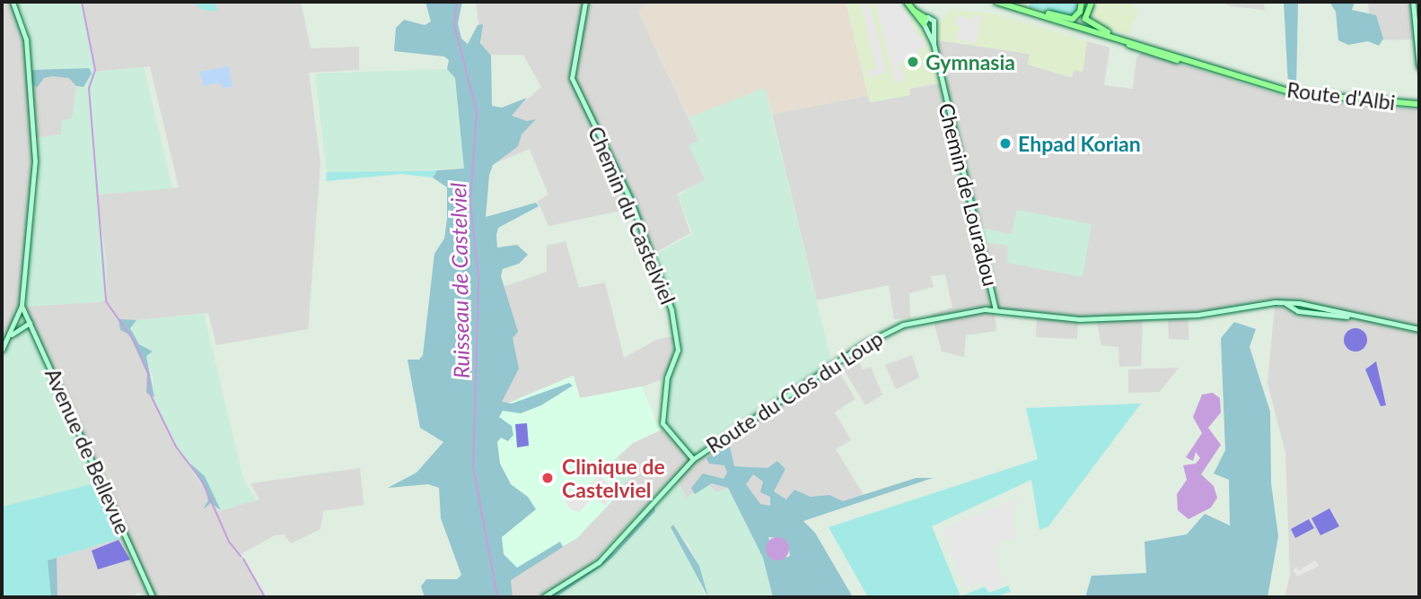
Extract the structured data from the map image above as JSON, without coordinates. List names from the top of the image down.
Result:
{
  "streets": {
    "main road": ["Route d'Albi"],
    "street": [
      "Chemin de Louradou",
      "Chemin du Castelviel",
      "Route du Clos du Loup",
      "Avenue de Bellevue"
    ]
  },
  "crossings": [
    ["Chemin de Louradou", "Route du Clos du Loup"],
    ["Chemin du Castelviel", "Route du Clos du Loup"]
  ],
  "water": ["Ruisseau de Castelviel"],
  "places": ["Gymnasia", "Ehpad Korian", "Clinique de Castelviel"]
}
